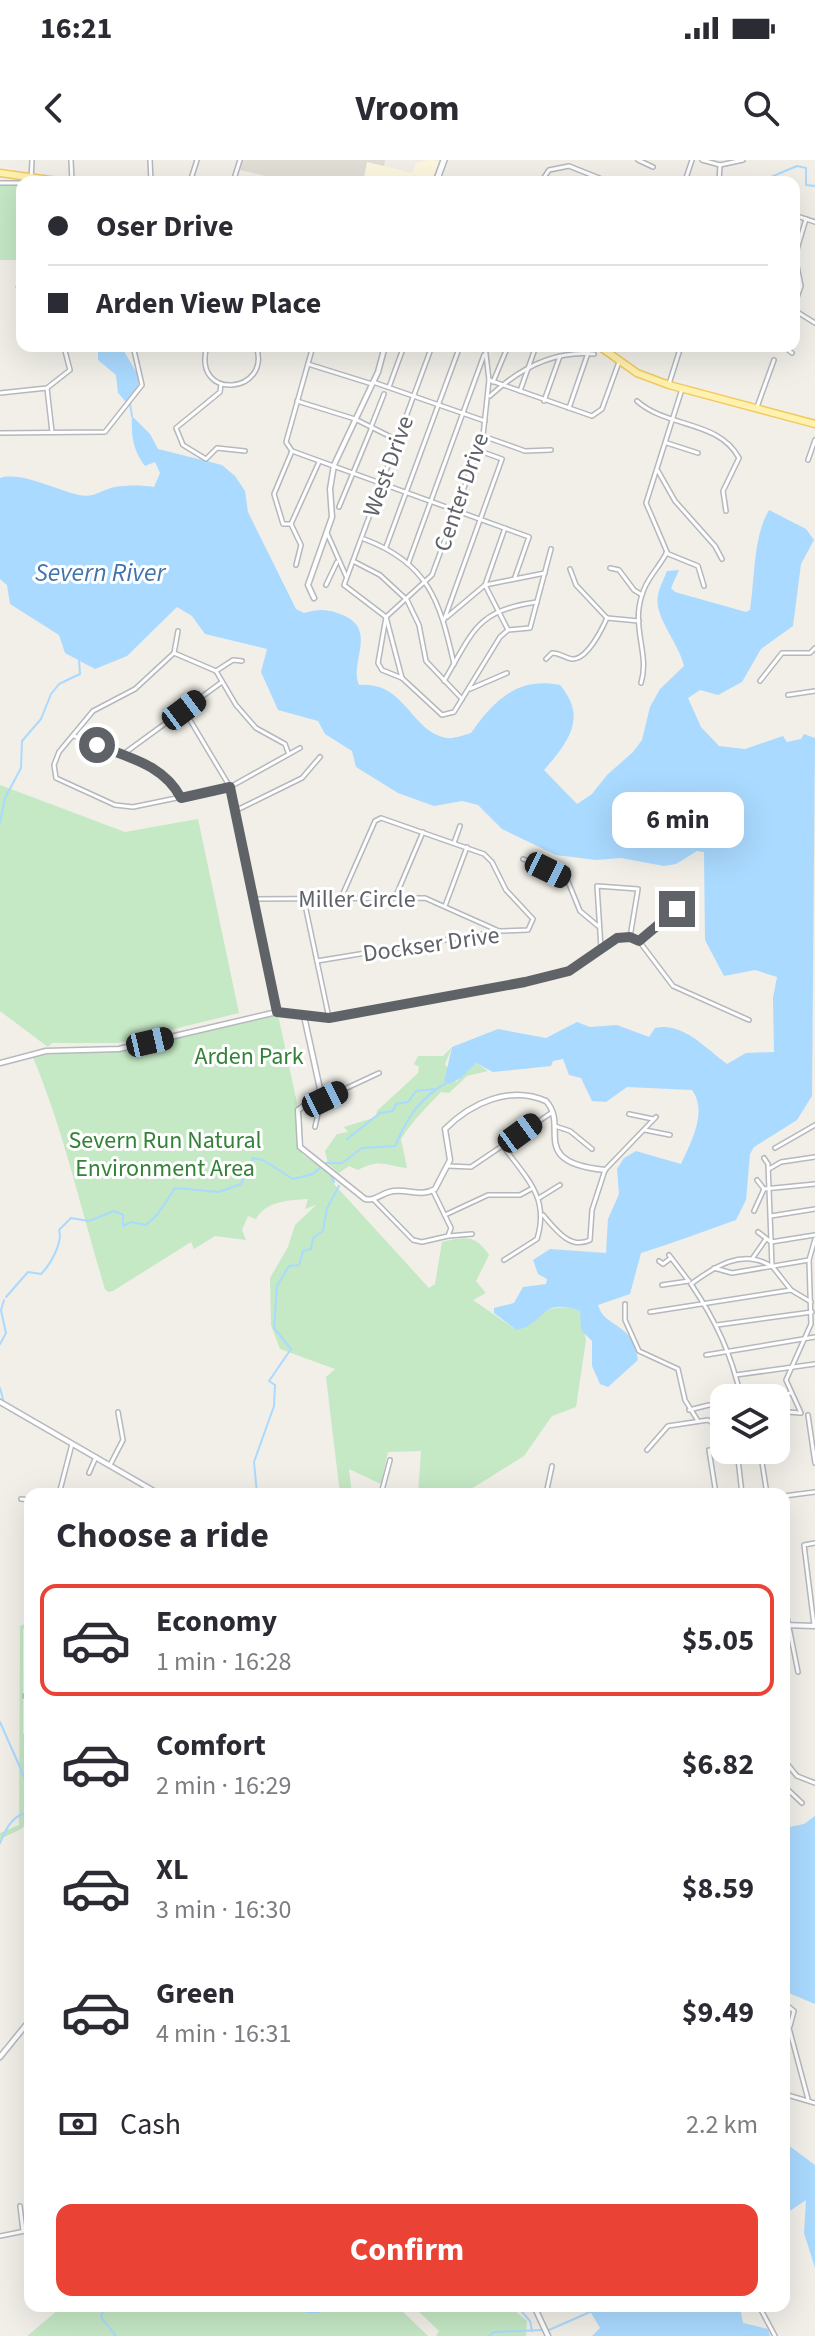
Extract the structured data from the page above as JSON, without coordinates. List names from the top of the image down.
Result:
{
  "streets": {
    "street": [
      "West Drive",
      "Center Drive",
      "Miller Circle",
      "Dockser Drive"
    ]
  },
  "crossings": [
    ["West Drive", "Center Drive"],
    ["Miller Circle", "Dockser Drive"]
  ],
  "water": ["Severn River"],
  "parks": ["Arden Park", "Severn Run Natural Environment Area"],
  "page": {
    "status": "16:21",
    "header": "Vroom",
    "banner": ["Oser Drive", "Arden View Place"],
    "bubble": "6 min",
    "heading": "Choose a ride",
    "list": [
      {
        "name": "Economy",
        "note": "1 min · 16:28",
        "value": "$5.05"
      },
      {
        "name": "Comfort",
        "note": "2 min · 16:29",
        "value": "$6.82"
      },
      {
        "name": "XL",
        "note": "3 min · 16:30",
        "value": "$8.59"
      },
      {
        "name": "Green",
        "note": "4 min · 16:31",
        "value": "$9.49"
      }
    ],
    "pay": ["Cash", "2.2 km"],
    "buttons": "Confirm"
  }
}
